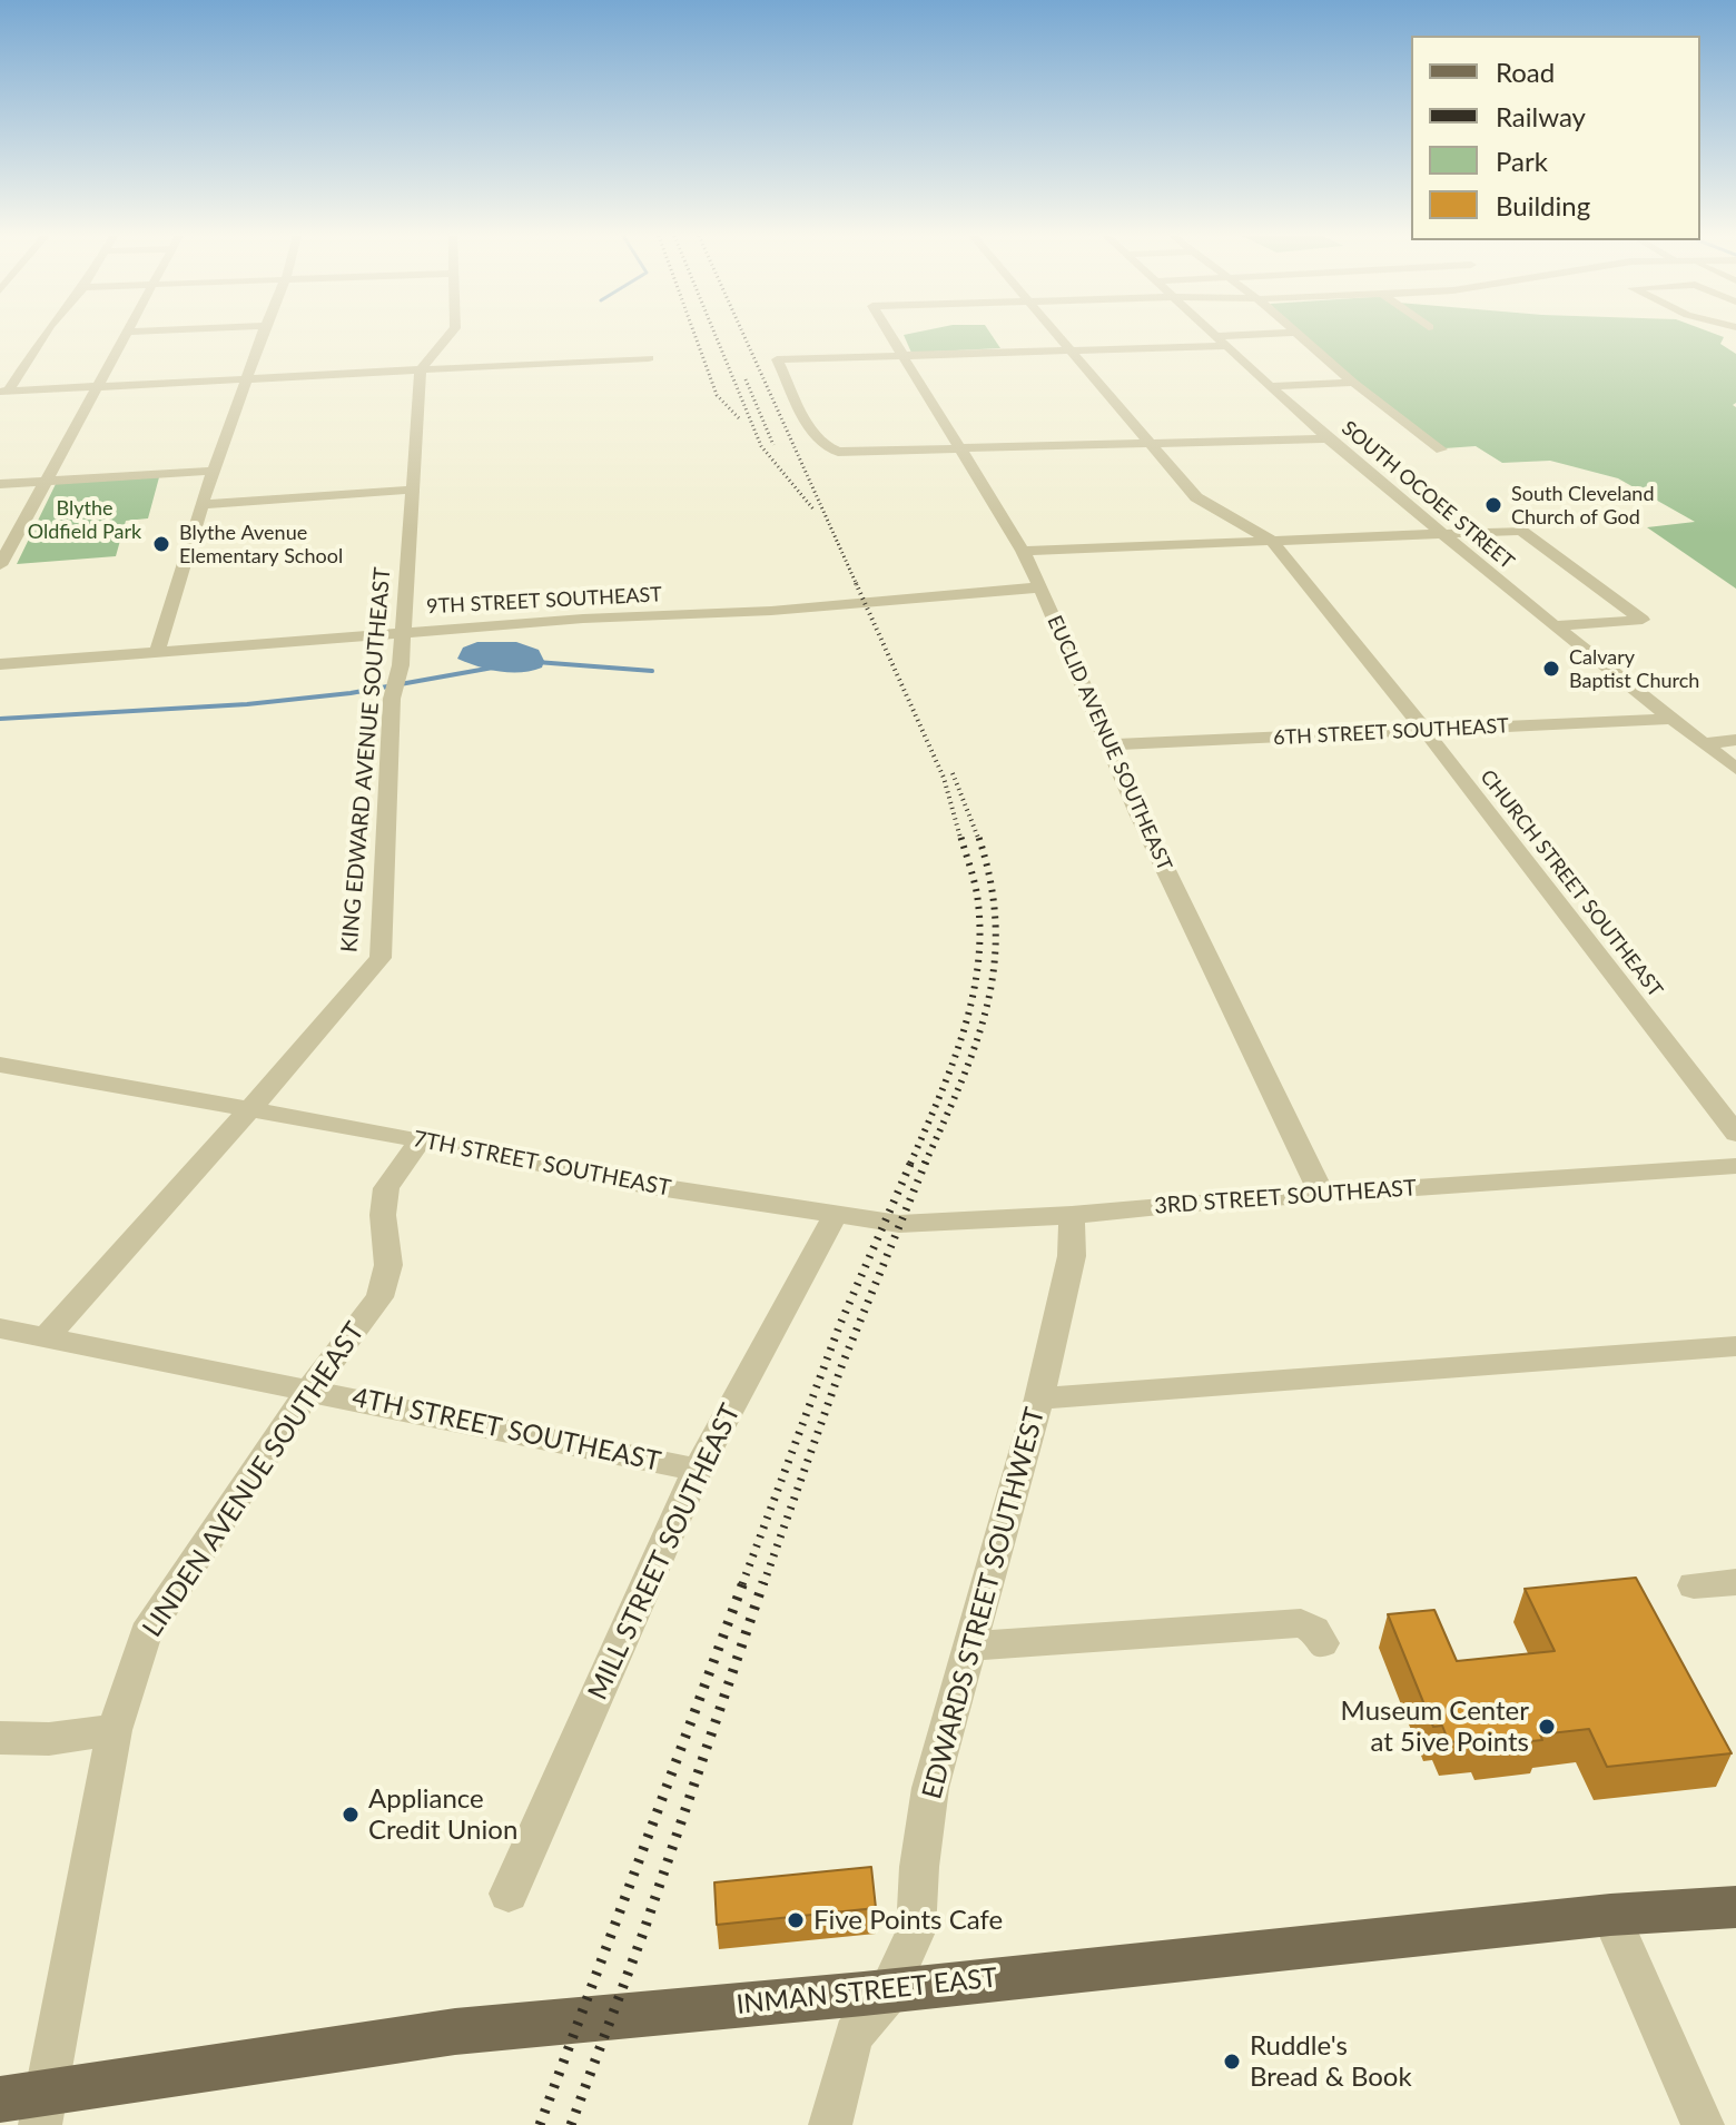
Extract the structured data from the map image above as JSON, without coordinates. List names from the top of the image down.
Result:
{
  "streets": {
    "main road": ["INMAN STREET EAST"],
    "street": [
      "SOUTH OCOEE STREET",
      "9TH STREET SOUTHEAST",
      "6TH STREET SOUTHEAST",
      "EUCLID AVENUE SOUTHEAST",
      "KING EDWARD AVENUE SOUTHEAST",
      "CHURCH STREET SOUTHEAST",
      "7TH STREET SOUTHEAST",
      "3RD STREET SOUTHEAST",
      "4TH STREET SOUTHEAST",
      "LINDEN AVENUE SOUTHEAST",
      "MILL STREET SOUTHEAST",
      "EDWARDS STREET SOUTHWEST"
    ]
  },
  "crossings": [
    ["SOUTH OCOEE STREET", "6TH STREET SOUTHEAST"],
    ["9TH STREET SOUTHEAST", "EUCLID AVENUE SOUTHEAST"],
    ["9TH STREET SOUTHEAST", "KING EDWARD AVENUE SOUTHEAST"],
    ["6TH STREET SOUTHEAST", "EUCLID AVENUE SOUTHEAST"],
    ["6TH STREET SOUTHEAST", "CHURCH STREET SOUTHEAST"],
    ["EUCLID AVENUE SOUTHEAST", "3RD STREET SOUTHEAST"],
    ["KING EDWARD AVENUE SOUTHEAST", "7TH STREET SOUTHEAST"],
    ["KING EDWARD AVENUE SOUTHEAST", "4TH STREET SOUTHEAST"],
    ["7TH STREET SOUTHEAST", "3RD STREET SOUTHEAST"],
    ["7TH STREET SOUTHEAST", "LINDEN AVENUE SOUTHEAST"],
    ["7TH STREET SOUTHEAST", "MILL STREET SOUTHEAST"],
    ["3RD STREET SOUTHEAST", "MILL STREET SOUTHEAST"],
    ["3RD STREET SOUTHEAST", "EDWARDS STREET SOUTHWEST"],
    ["4TH STREET SOUTHEAST", "LINDEN AVENUE SOUTHEAST"],
    ["4TH STREET SOUTHEAST", "MILL STREET SOUTHEAST"],
    ["LINDEN AVENUE SOUTHEAST", "INMAN STREET EAST"],
    ["EDWARDS STREET SOUTHWEST", "INMAN STREET EAST"]
  ],
  "parks": ["Blythe Oldfield Park"],
  "places": [
    "South Cleveland Church of God",
    "Blythe Avenue Elementary School",
    "Calvary Baptist Church",
    "Museum Center at 5ive Points",
    "Appliance Credit Union",
    "Five Points Cafe",
    "Ruddle's Bread & Book"
  ],
  "legend": [
    "Road",
    "Railway",
    "Park",
    "Building"
  ]
}
